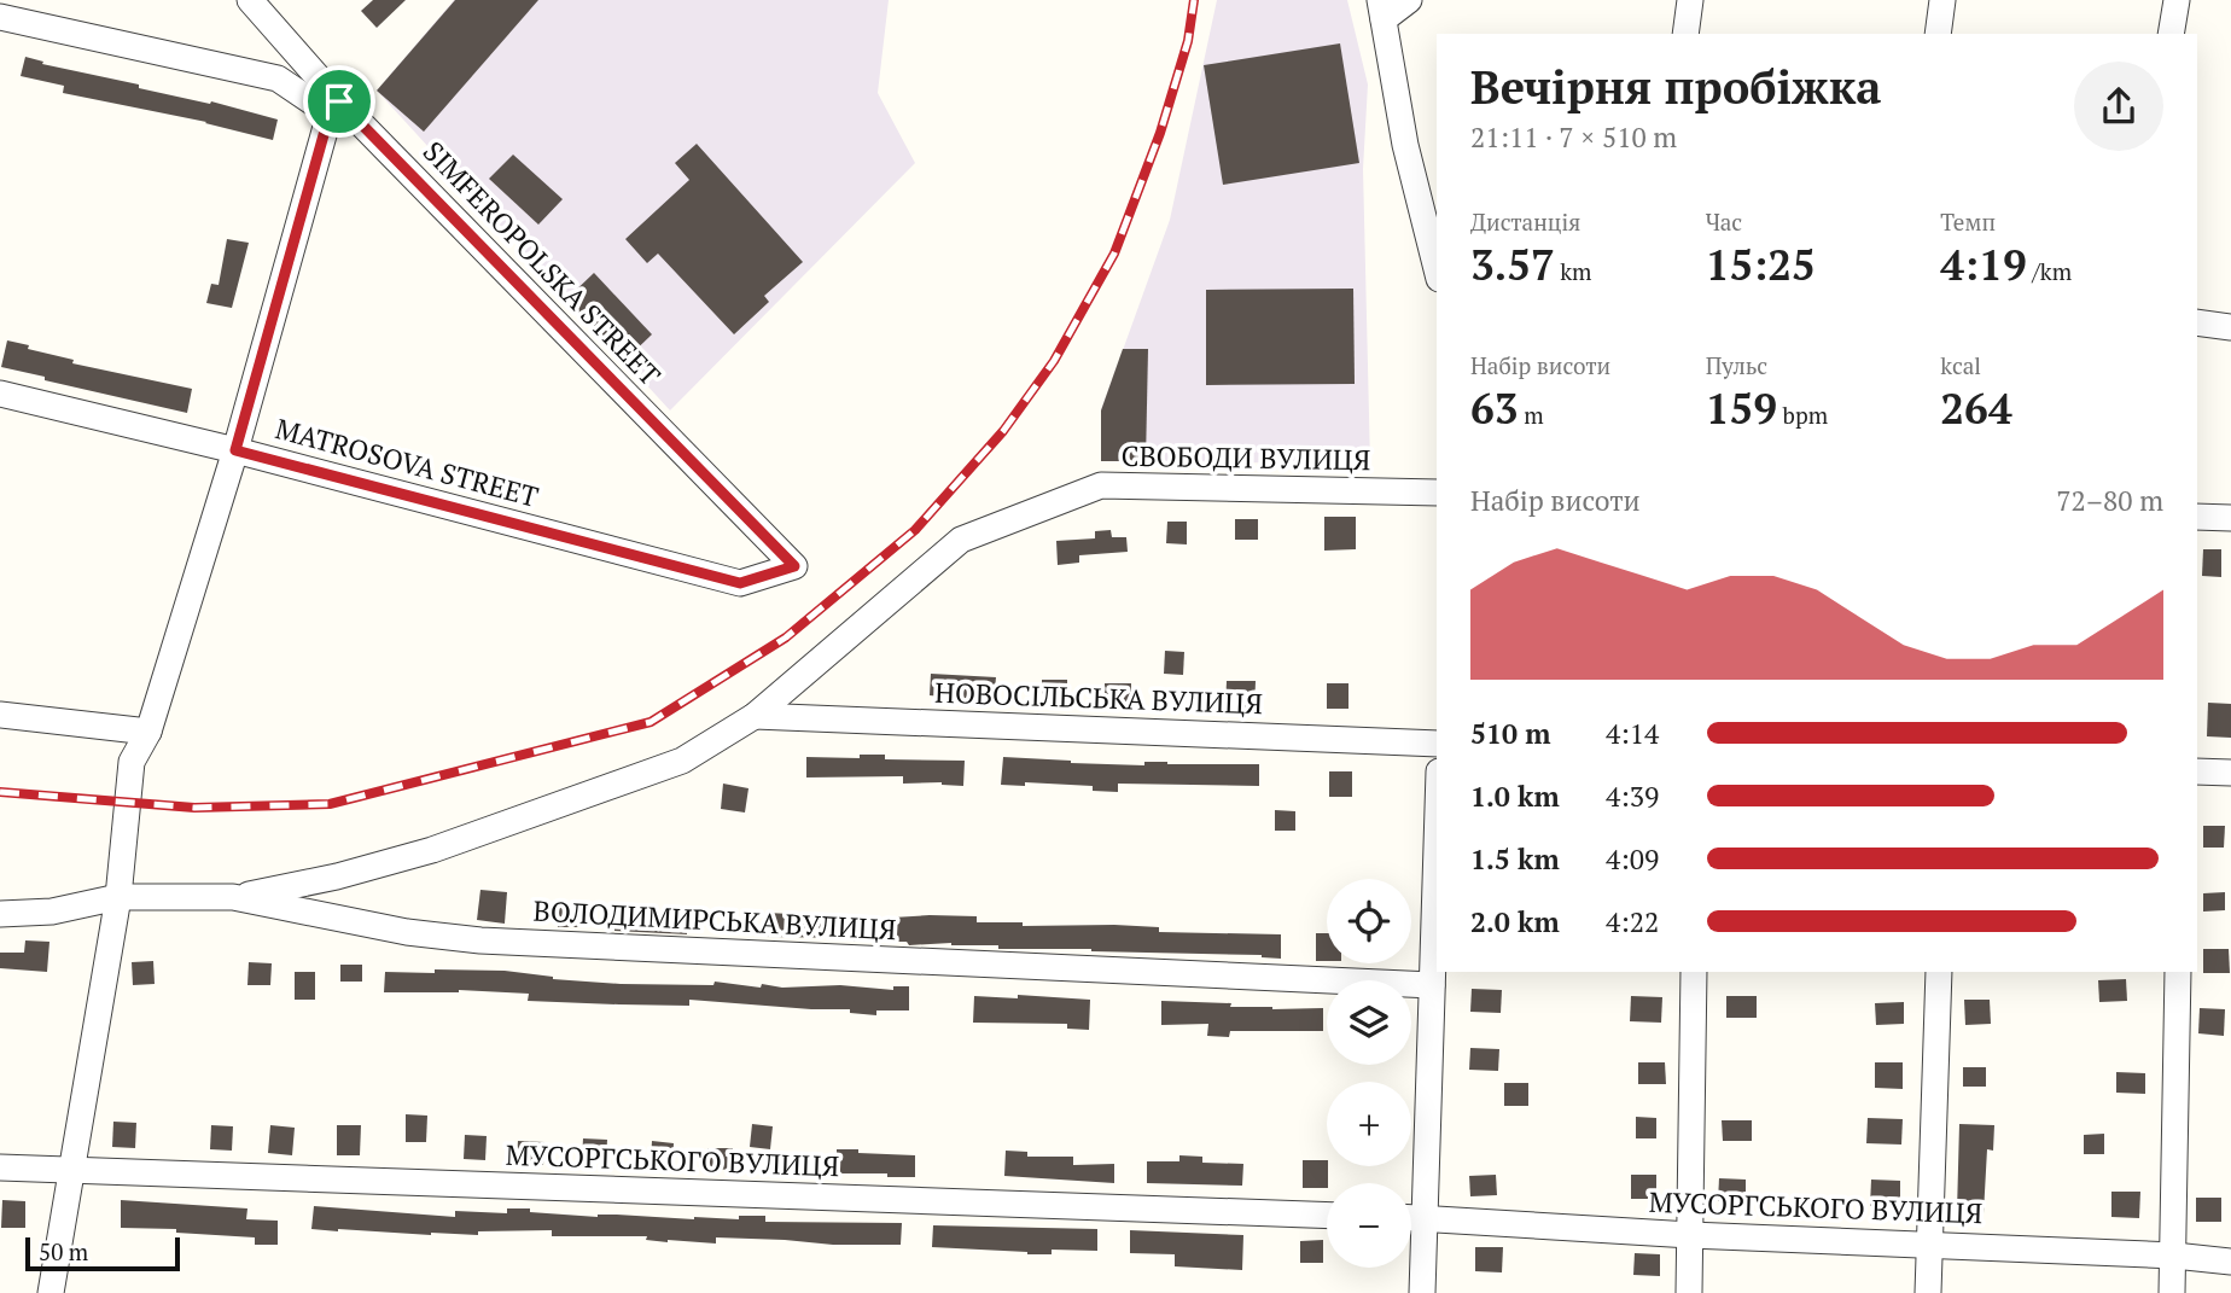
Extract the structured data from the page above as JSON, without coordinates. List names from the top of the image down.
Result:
{
  "streets": {
    "street": [
      "SIMFEROPOLSKA STREET",
      "СВОБОДИ ВУЛИЦЯ",
      "MATROSOVA STREET",
      "НОВОСІЛЬСЬКА ВУЛИЦЯ",
      "ВОЛОДИМИРСЬКА ВУЛИЦЯ",
      "МУСОРГСЬКОГО ВУЛИЦЯ"
    ]
  },
  "crossings": [
    ["SIMFEROPOLSKA STREET", "MATROSOVA STREET"],
    ["СВОБОДИ ВУЛИЦЯ", "НОВОСІЛЬСЬКА ВУЛИЦЯ"],
    ["СВОБОДИ ВУЛИЦЯ", "ВОЛОДИМИРСЬКА ВУЛИЦЯ"]
  ],
  "scale_bar": "50 m",
  "page": {
    "heading": ["Вечірня пробіжка", "21:11 · 7 × 510 m"],
    "stats": [
      ["Дистанція", "3.57 km"],
      ["Час", "15:25"],
      ["Темп", "4:19 /km"],
      ["Набір висоти", "63 m"],
      ["Пульс", "159 bpm"],
      ["kcal", "264"]
    ],
    "chart": ["Набір висоти", "72–80 m"],
    "list": [
      {
        "name": "510 m",
        "note": "4:14"
      },
      {
        "name": "1.0 km",
        "note": "4:39"
      },
      {
        "name": "1.5 km",
        "note": "4:09"
      },
      {
        "name": "2.0 km",
        "note": "4:22"
      }
    ],
    "map_buttons": ["+", "−"],
    "scale": "50 m"
  }
}
